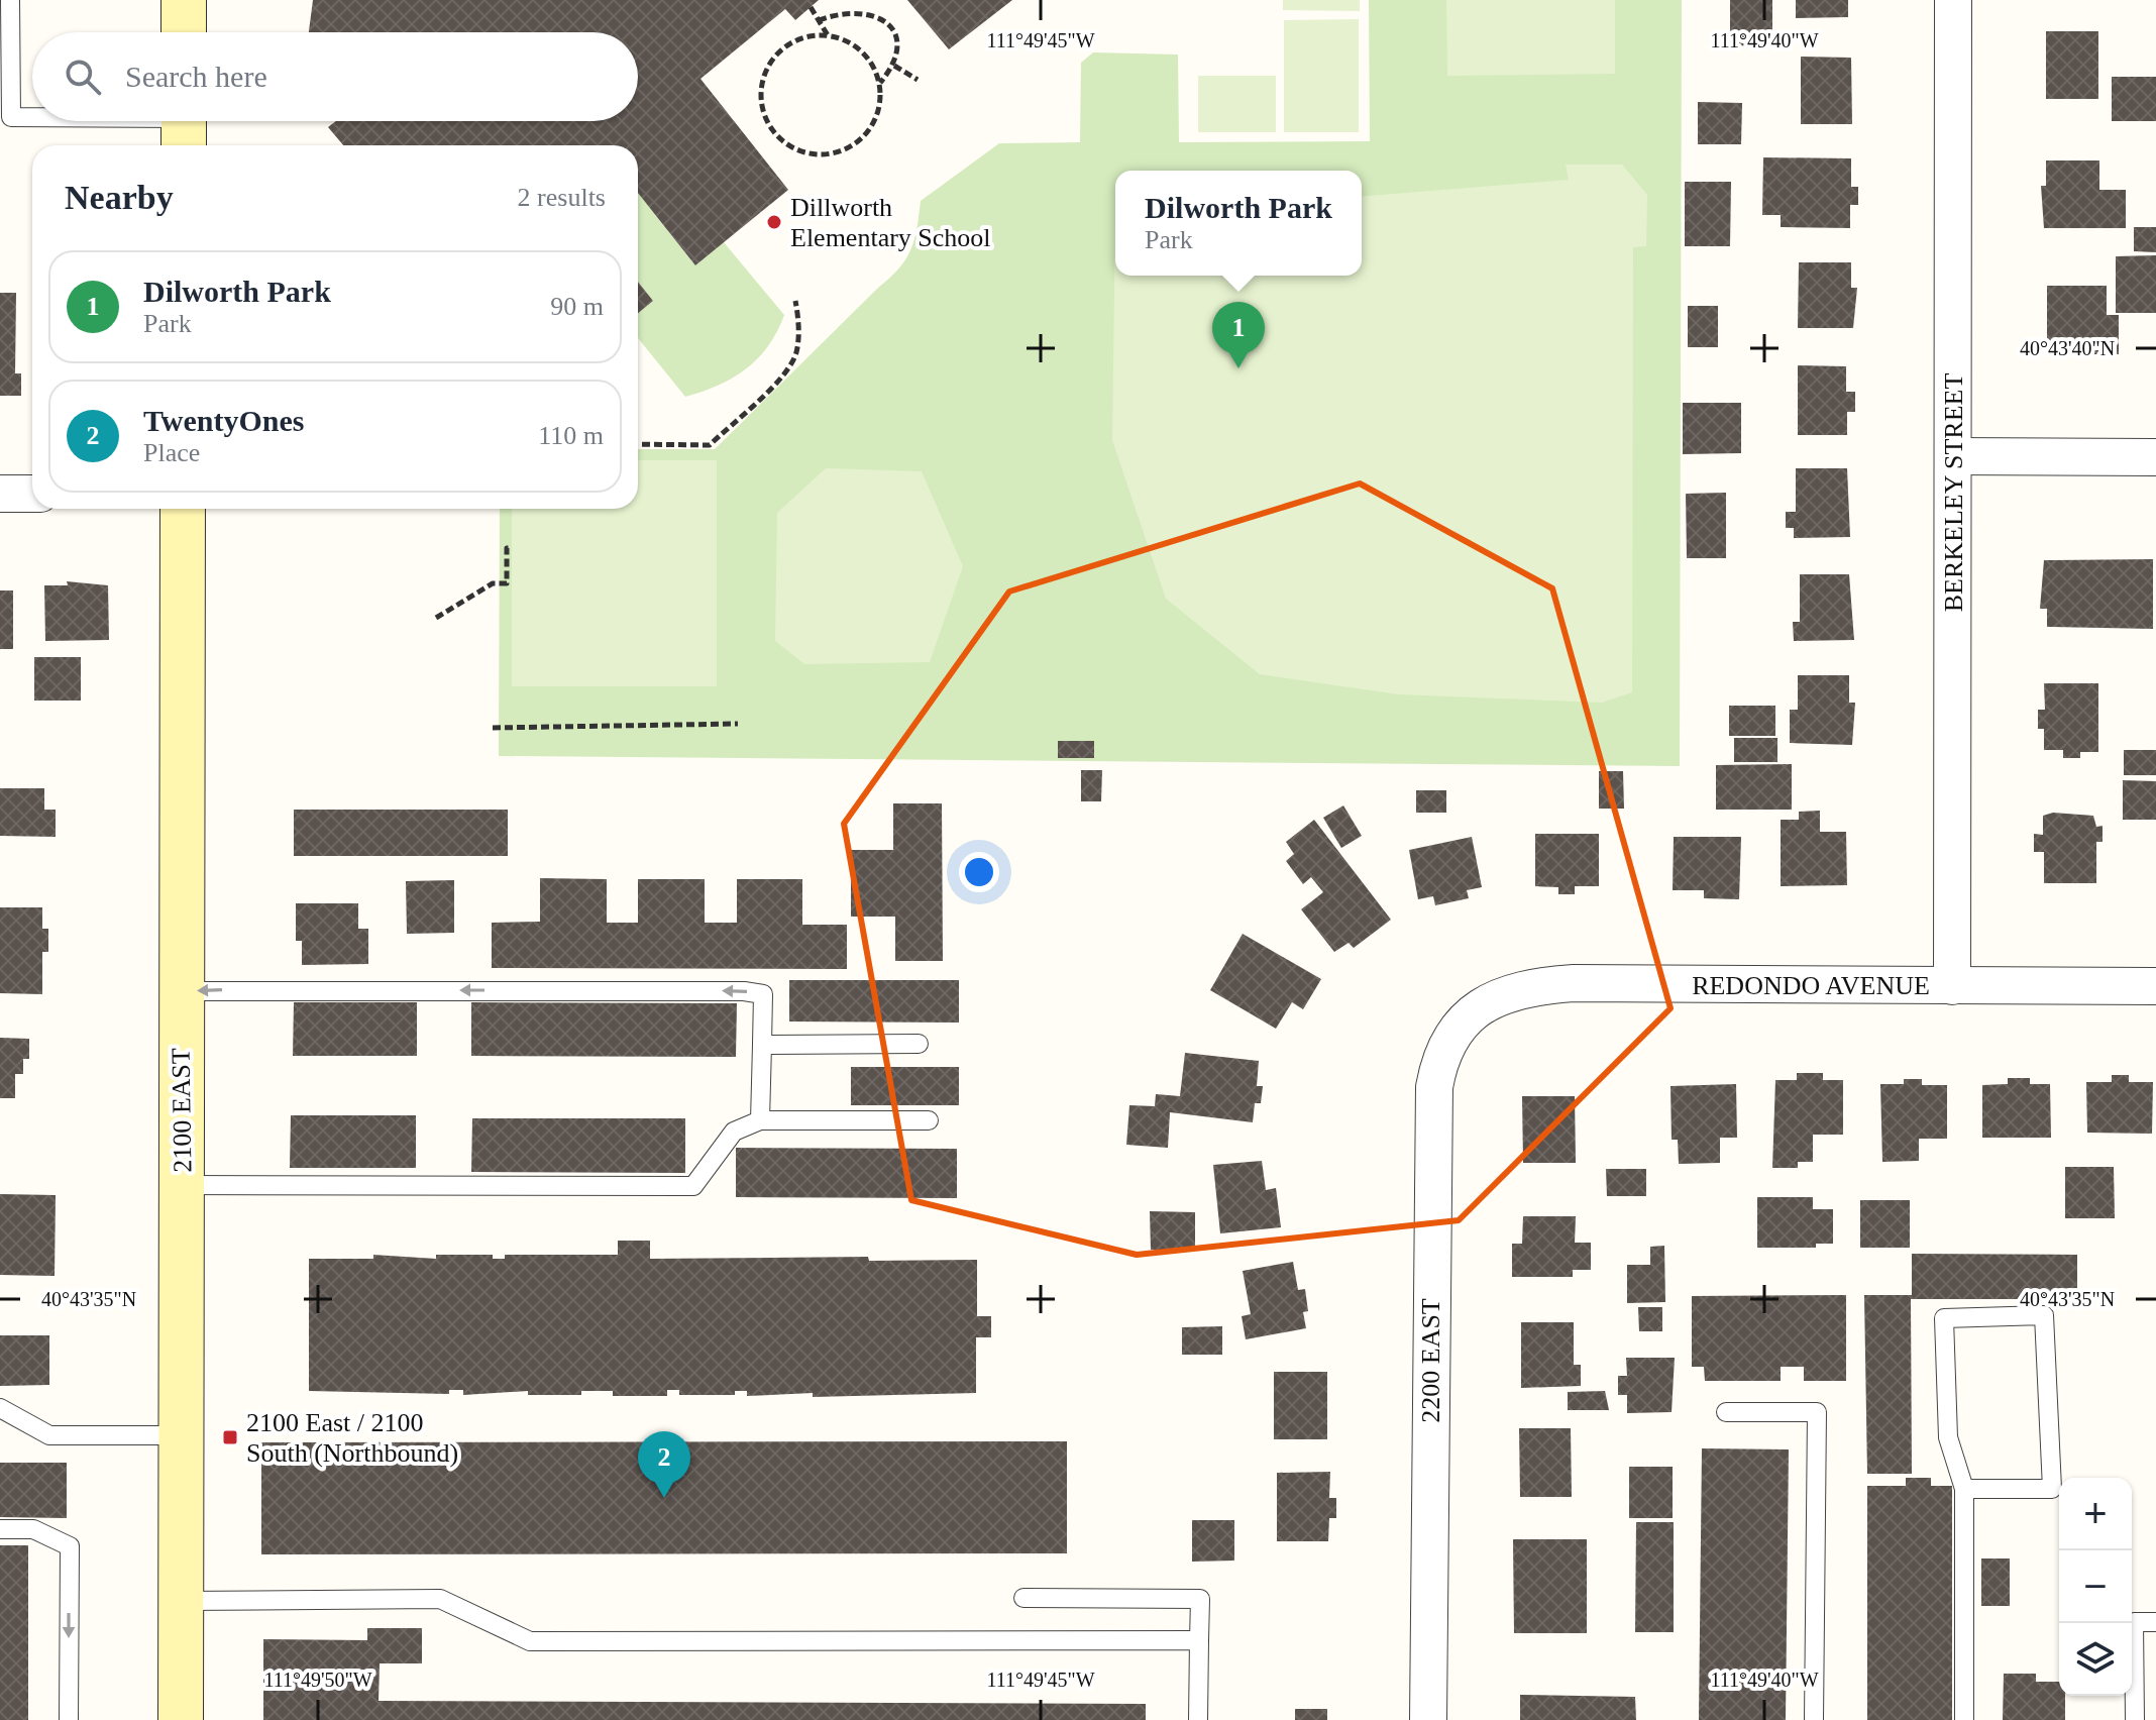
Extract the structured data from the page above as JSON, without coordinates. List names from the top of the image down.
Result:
{
  "streets": {
    "street": [
      "BERKELEY STREET",
      "REDONDO AVENUE",
      "2100 EAST",
      "2200 EAST"
    ]
  },
  "crossings": [
    ["BERKELEY STREET", "REDONDO AVENUE"],
    ["REDONDO AVENUE", "2200 EAST"]
  ],
  "places": {
    "other": ["Dillworth Elementary School"],
    "transit": ["2100 East / 2100 South (Northbound)"]
  },
  "page": {
    "search": "Search here",
    "heading": ["Nearby", "2 results"],
    "popup": ["Dilworth Park", "Park"],
    "list": [
      {
        "mark": "1",
        "name": "Dilworth Park",
        "note": "Park",
        "value": "90 m"
      },
      {
        "mark": "2",
        "name": "TwentyOnes",
        "note": "Place",
        "value": "110 m"
      }
    ],
    "pins": ["1", "2"],
    "map_buttons": ["+", "−"]
  },
  "coordinates": [
    "111°49'45\"W",
    "111°49'40\"W",
    "40°43'40\"N",
    "40°43'35\"N",
    "111°49'50\"W"
  ]
}
